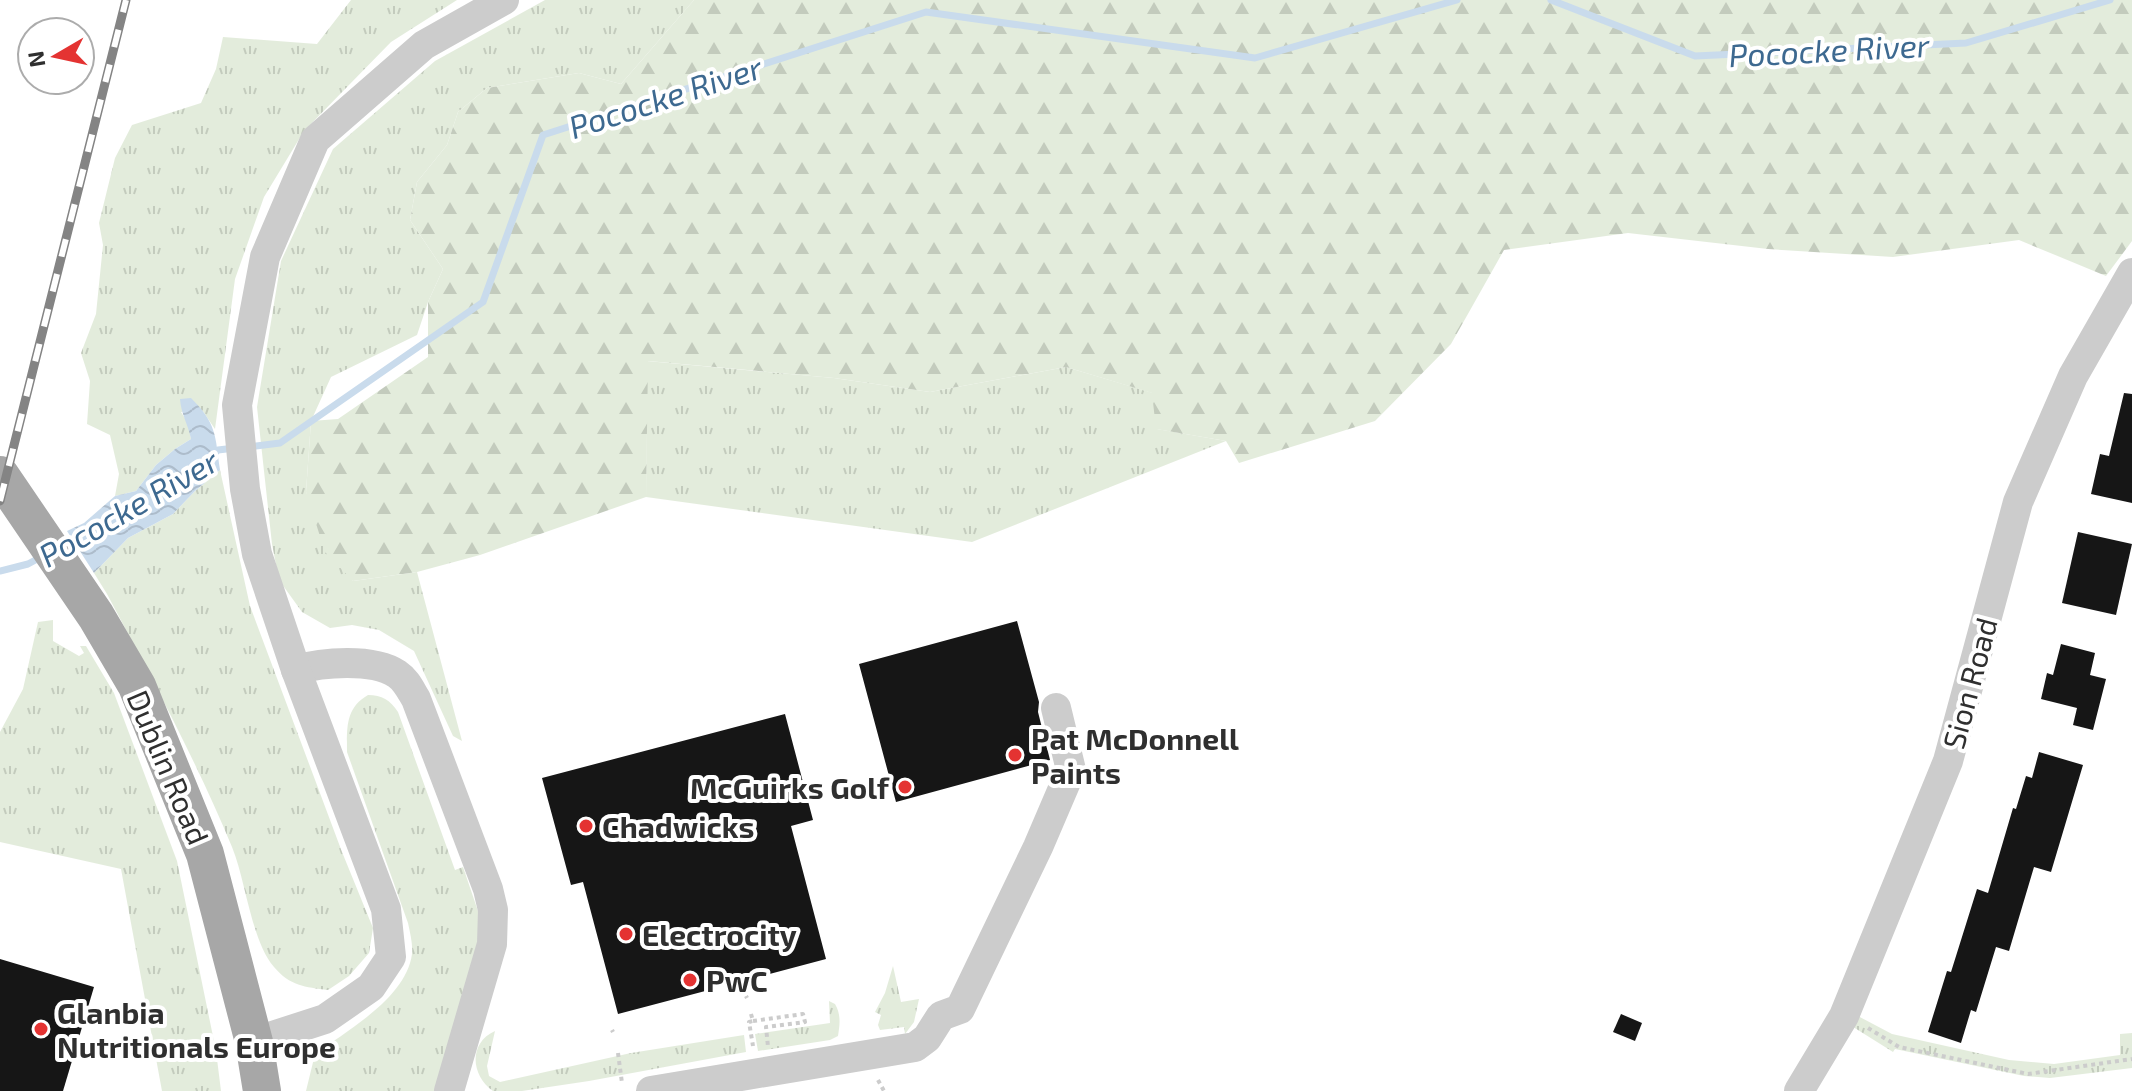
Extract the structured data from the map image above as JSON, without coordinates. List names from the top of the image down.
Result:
{
  "streets": {
    "main road": ["Dublin Road"],
    "street": ["Sion Road"]
  },
  "water": ["Pococke River"],
  "places": [
    "Pat McDonnell Paints",
    "McGuirks Golf",
    "Chadwicks",
    "Electrocity",
    "PwC",
    "Glanbia Nutritionals Europe"
  ],
  "north": "left"
}
